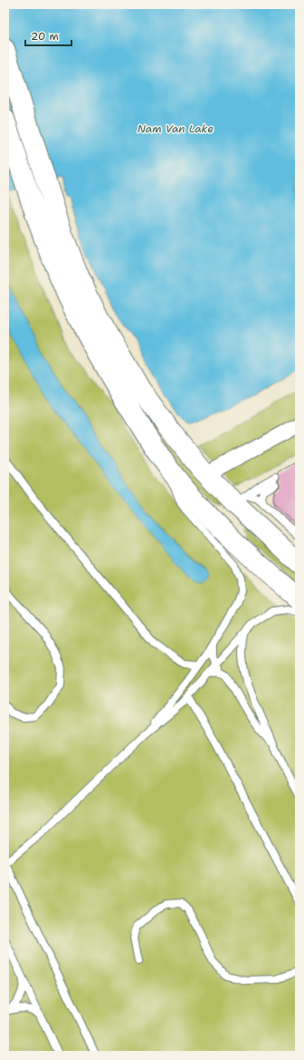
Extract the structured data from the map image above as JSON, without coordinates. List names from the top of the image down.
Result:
{
  "water": ["Nam Van Lake"],
  "scale_bar": "20 m"
}
